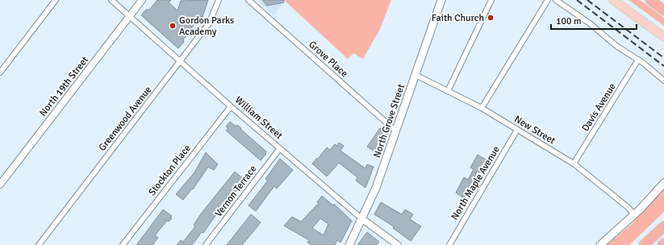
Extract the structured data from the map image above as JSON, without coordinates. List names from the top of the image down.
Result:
{
  "streets": {
    "main road": ["North Grove Street"],
    "street": [
      "Grove Place",
      "North 19th Street",
      "Davis Avenue",
      "William Street",
      "Greenwood Avenue",
      "New Street",
      "Stockton Place",
      "North Maple Avenue",
      "Vernon Terrace"
    ]
  },
  "crossings": [
    ["Grove Place", "North Grove Street"],
    ["North 19th Street", "William Street"],
    ["Davis Avenue", "New Street"],
    ["William Street", "Greenwood Avenue"],
    ["William Street", "North Grove Street"],
    ["William Street", "Stockton Place"],
    ["William Street", "Vernon Terrace"],
    ["North Grove Street", "New Street"],
    ["New Street", "North Maple Avenue"]
  ],
  "places": ["Faith Church", "Gordon Parks Academy"],
  "scale_bar": "100 m"
}
